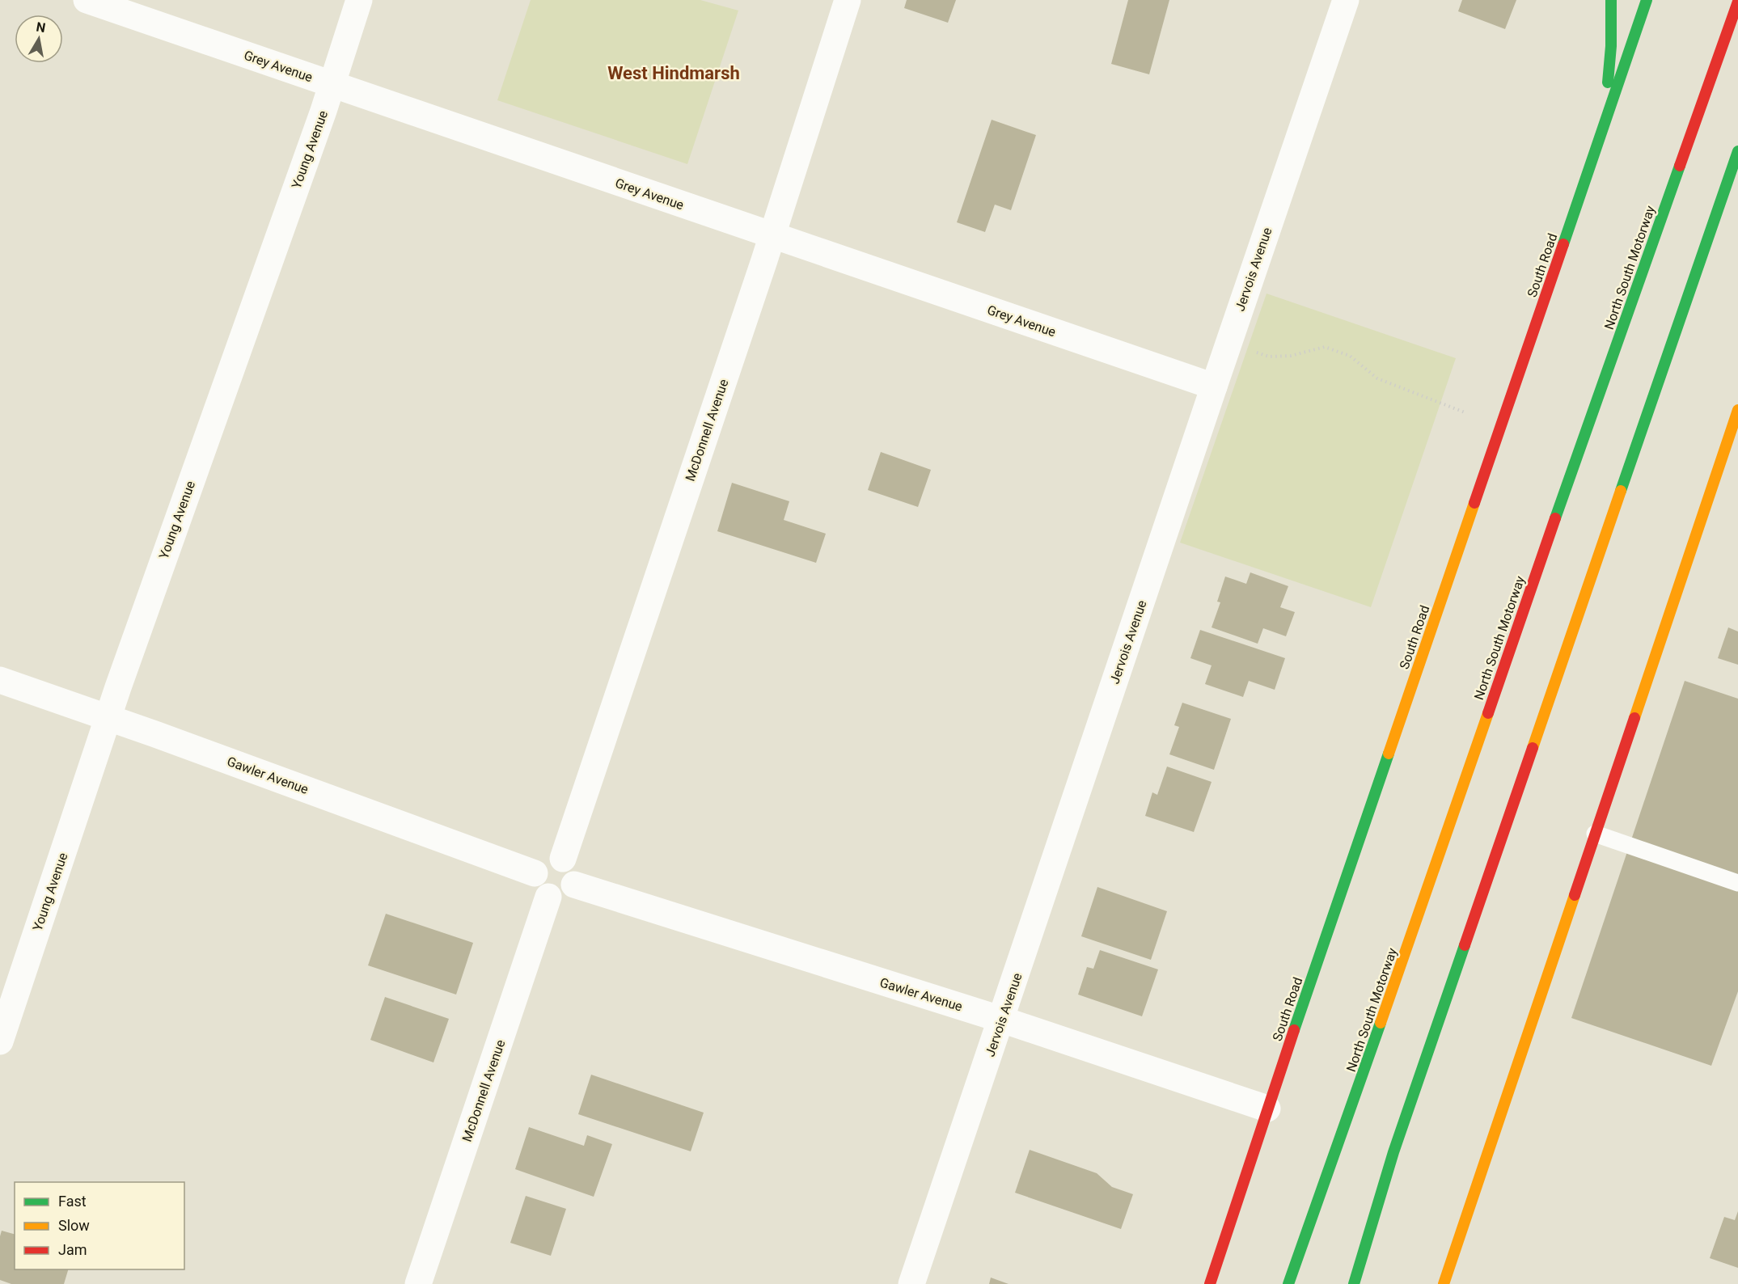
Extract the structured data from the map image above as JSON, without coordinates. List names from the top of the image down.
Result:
{
  "streets": {
    "main road": ["South Road", "North South Motorway"],
    "street": [
      "Grey Avenue",
      "Young Avenue",
      "Jervois Avenue",
      "McDonnell Avenue",
      "Gawler Avenue"
    ]
  },
  "crossings": [
    ["Grey Avenue", "Young Avenue"],
    ["Grey Avenue", "Jervois Avenue"],
    ["Grey Avenue", "McDonnell Avenue"],
    ["Young Avenue", "Gawler Avenue"],
    ["South Road", "Gawler Avenue"],
    ["Jervois Avenue", "Gawler Avenue"],
    ["McDonnell Avenue", "Gawler Avenue"]
  ],
  "districts": ["West Hindmarsh"],
  "legend": ["Fast", "Slow", "Jam"],
  "north": "top"
}
